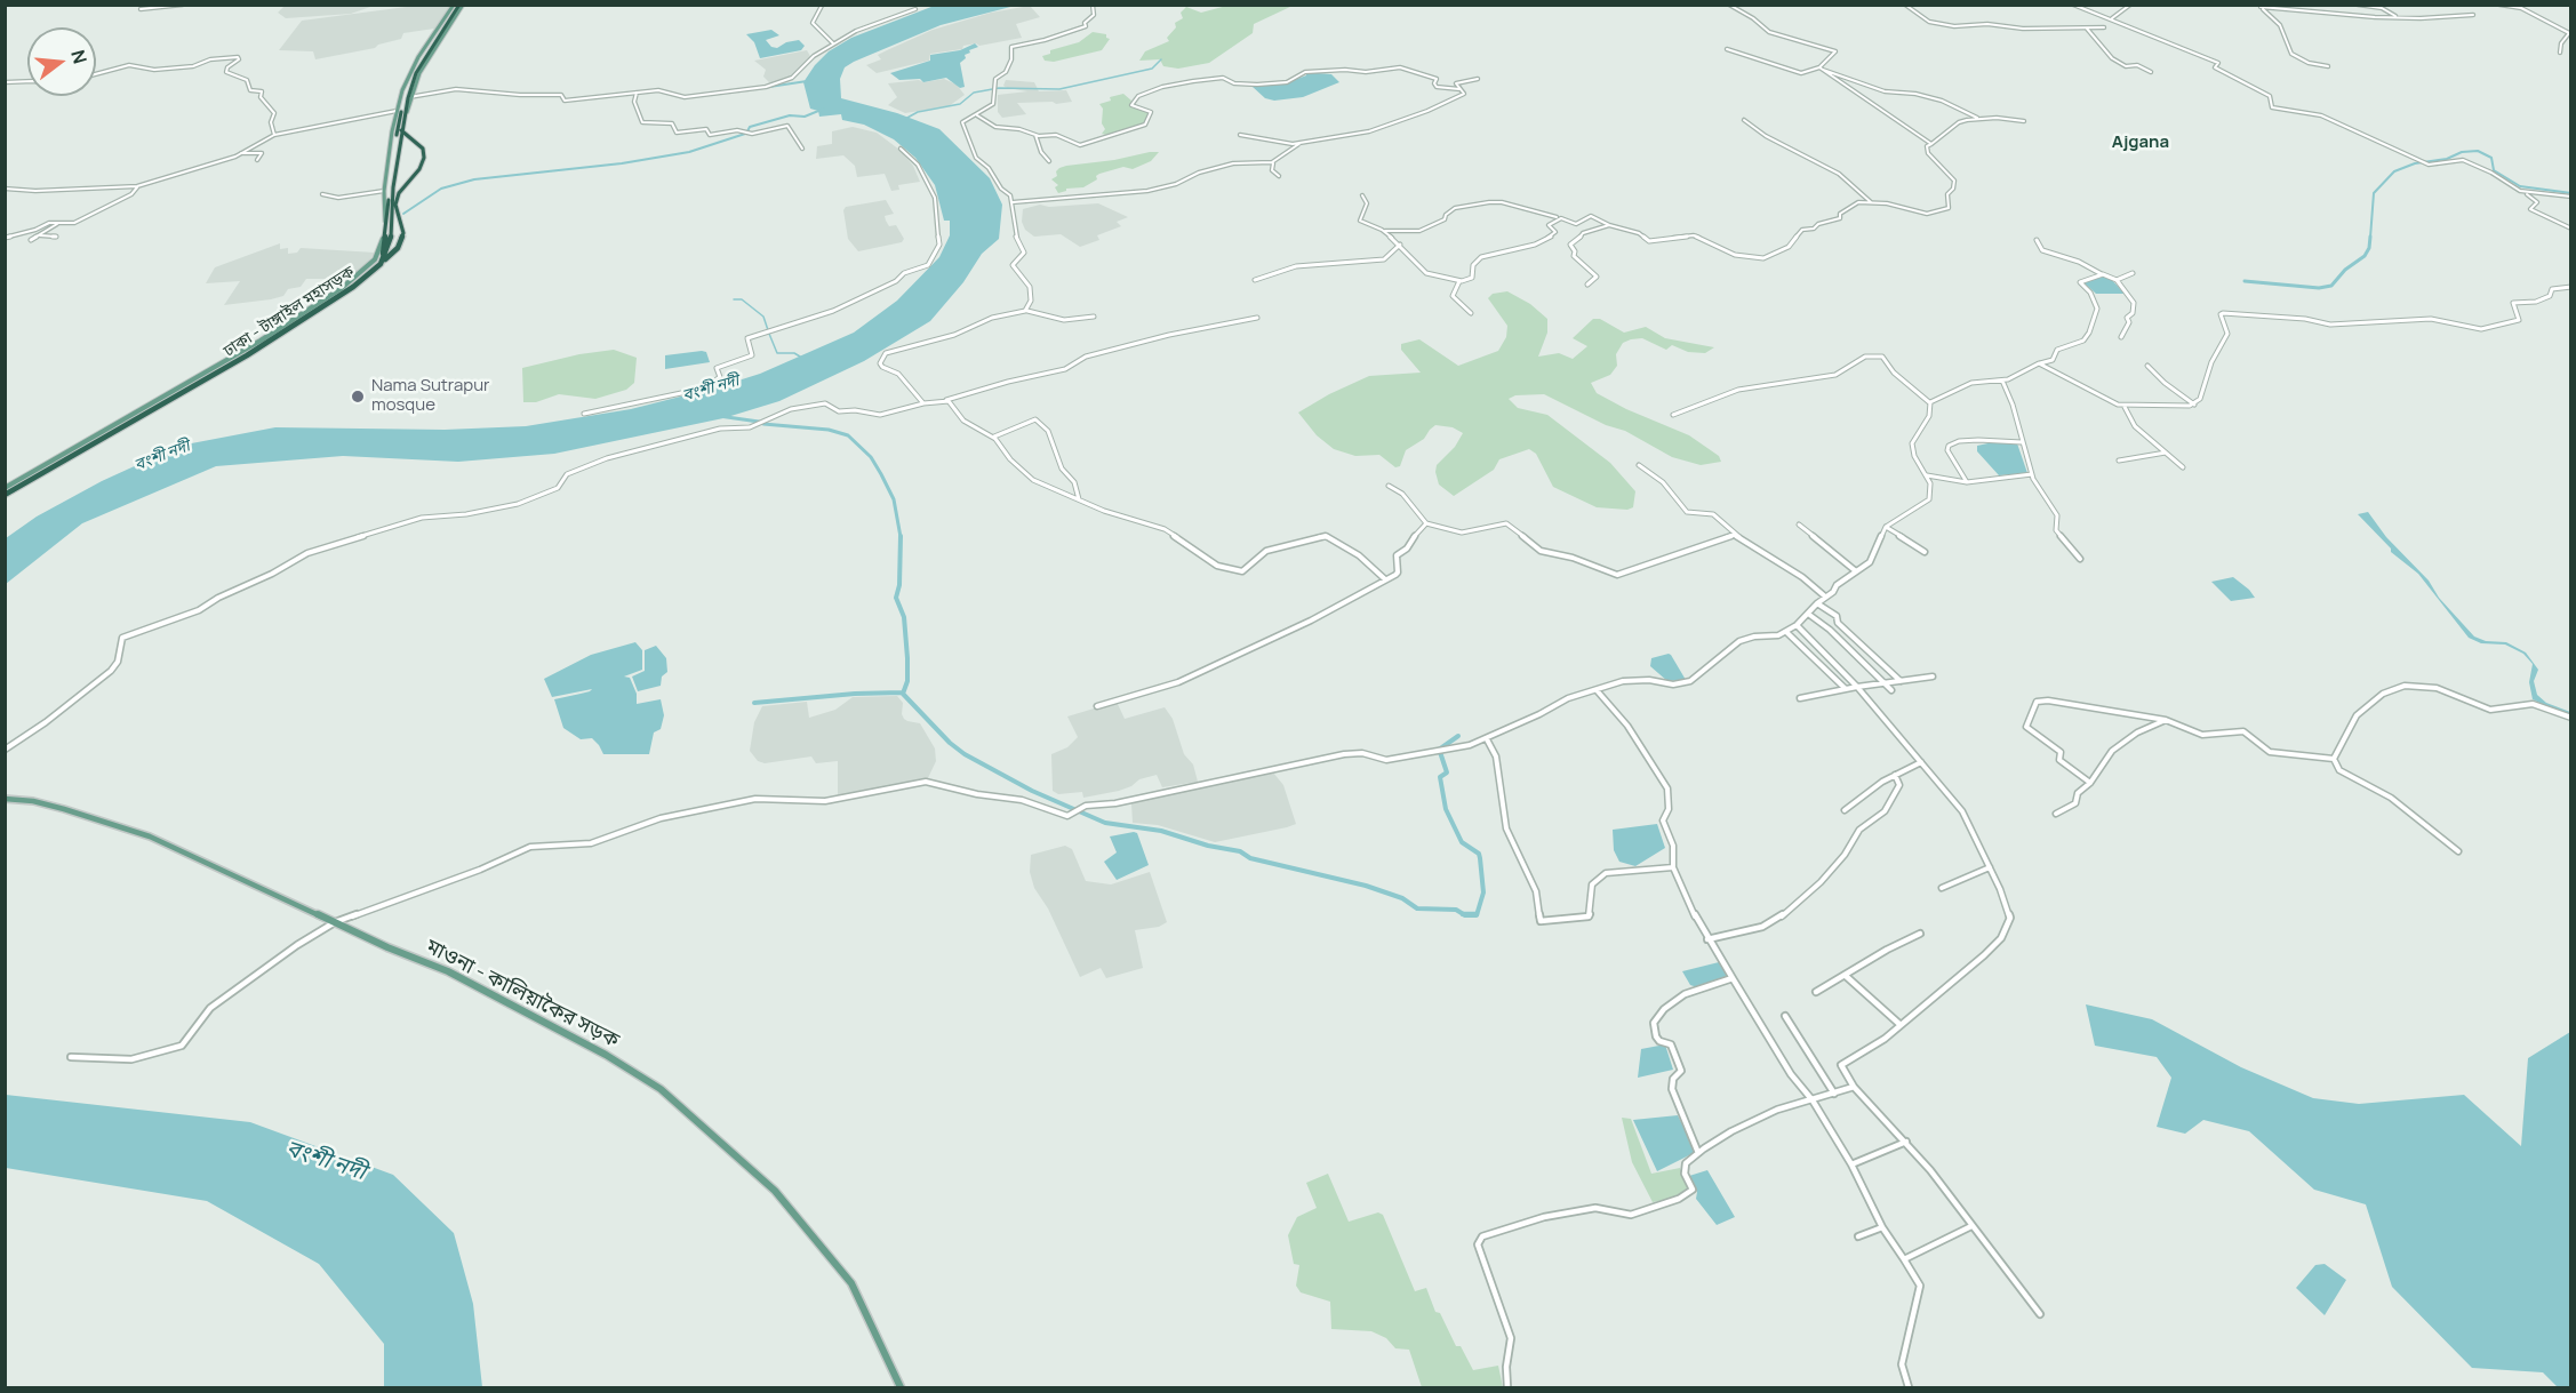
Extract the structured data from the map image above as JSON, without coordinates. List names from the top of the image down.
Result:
{
  "streets": {
    "highway": ["ঢাকা - টাঙ্গাইল মহাসড়ক"],
    "main road": ["মাওনা - কালিয়াকৈর সড়ক"]
  },
  "districts": ["Ajgana"],
  "water": ["বংশী নদী"],
  "places": ["Nama Sutrapur mosque"],
  "north": "right"
}
